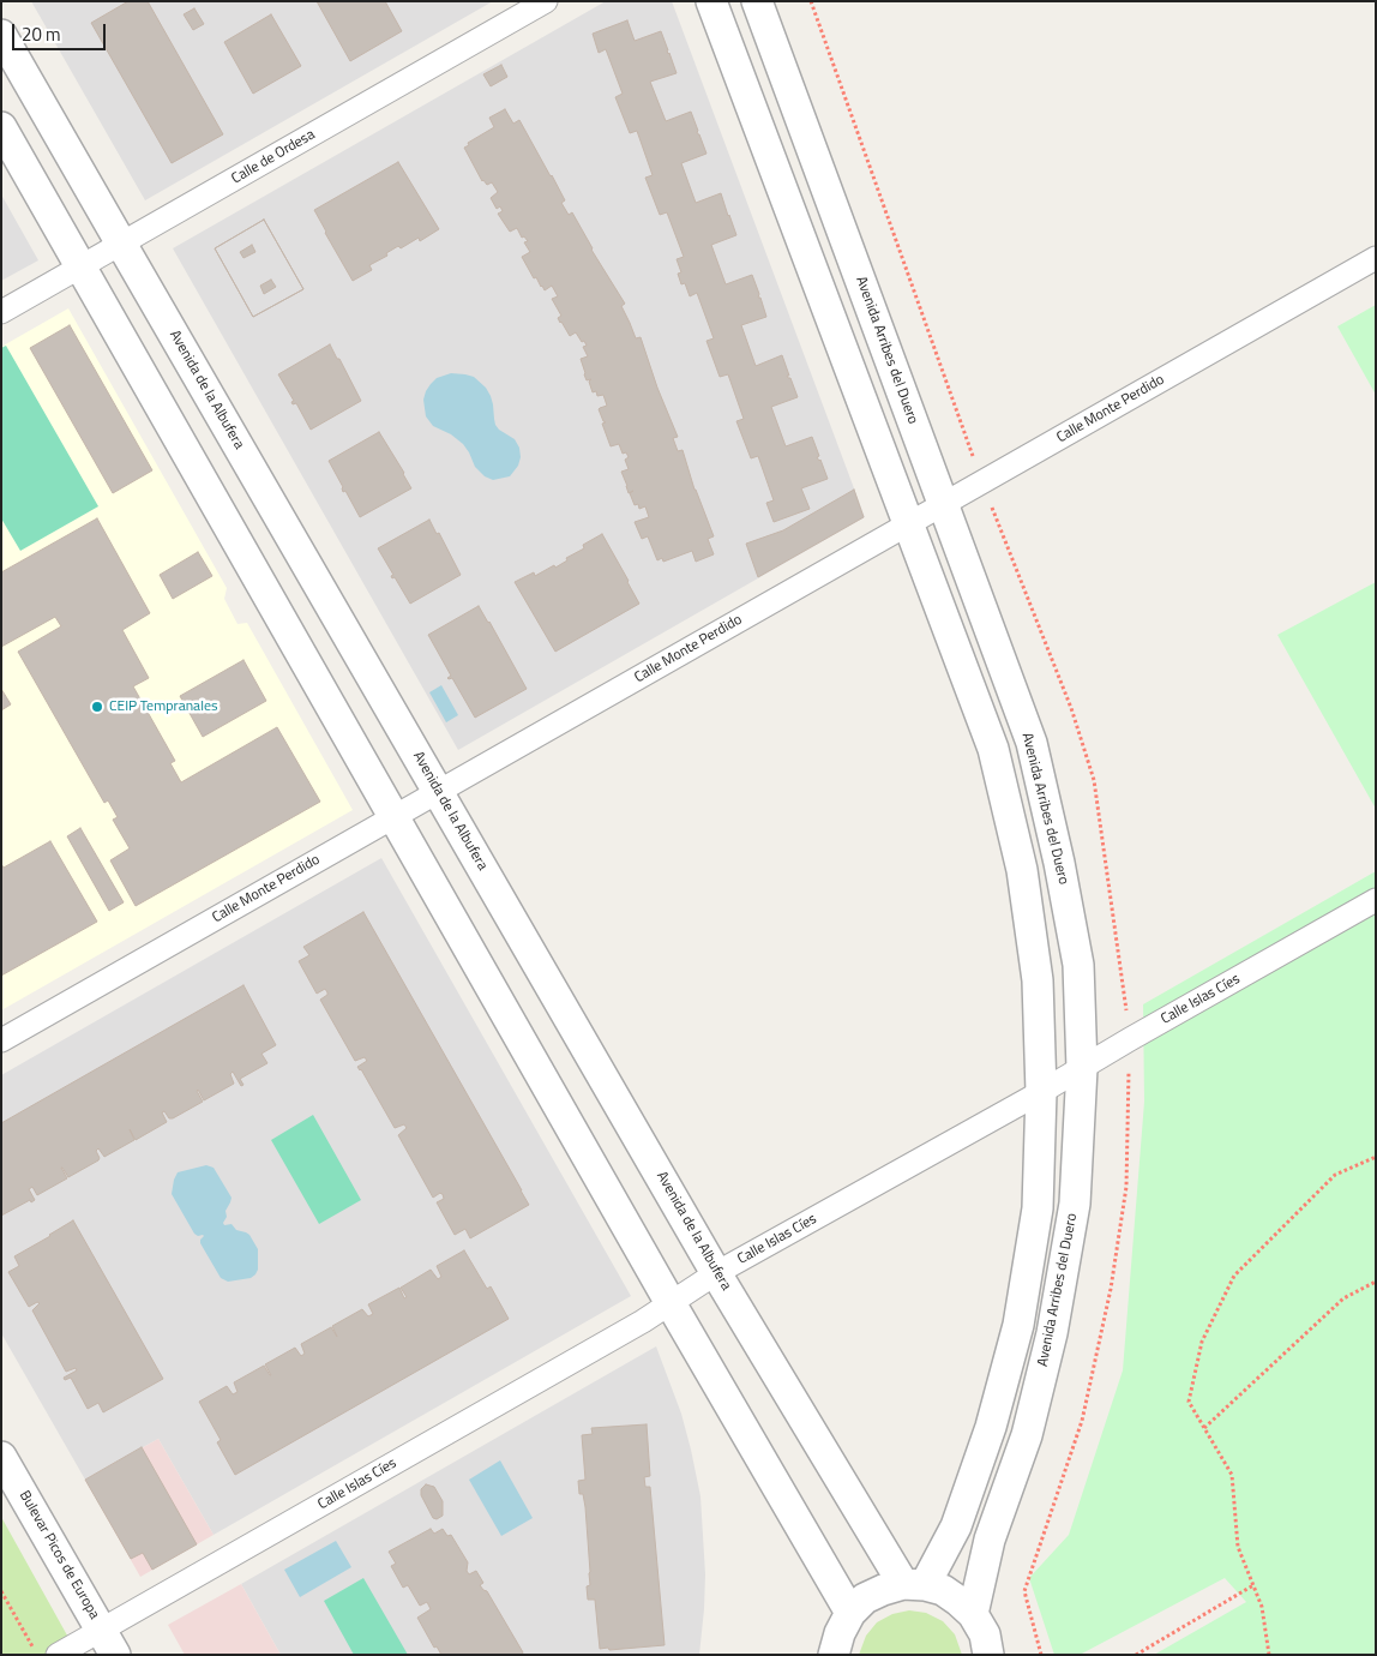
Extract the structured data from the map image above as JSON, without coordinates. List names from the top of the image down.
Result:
{
  "streets": {
    "street": [
      "Calle de Ordesa",
      "Avenida Arribes del Duero",
      "Avenida de la Albufera",
      "Calle Monte Perdido",
      "Calle Islas Cíes",
      "Bulevar Picos de Europa"
    ]
  },
  "crossings": [
    ["Calle de Ordesa", "Avenida de la Albufera"],
    ["Avenida Arribes del Duero", "Calle Monte Perdido"],
    ["Avenida Arribes del Duero", "Calle Islas Cíes"],
    ["Avenida de la Albufera", "Calle Monte Perdido"],
    ["Avenida de la Albufera", "Calle Islas Cíes"],
    ["Calle Islas Cíes", "Bulevar Picos de Europa"]
  ],
  "places": ["CEIP Tempranales"],
  "scale_bar": "20 m"
}
